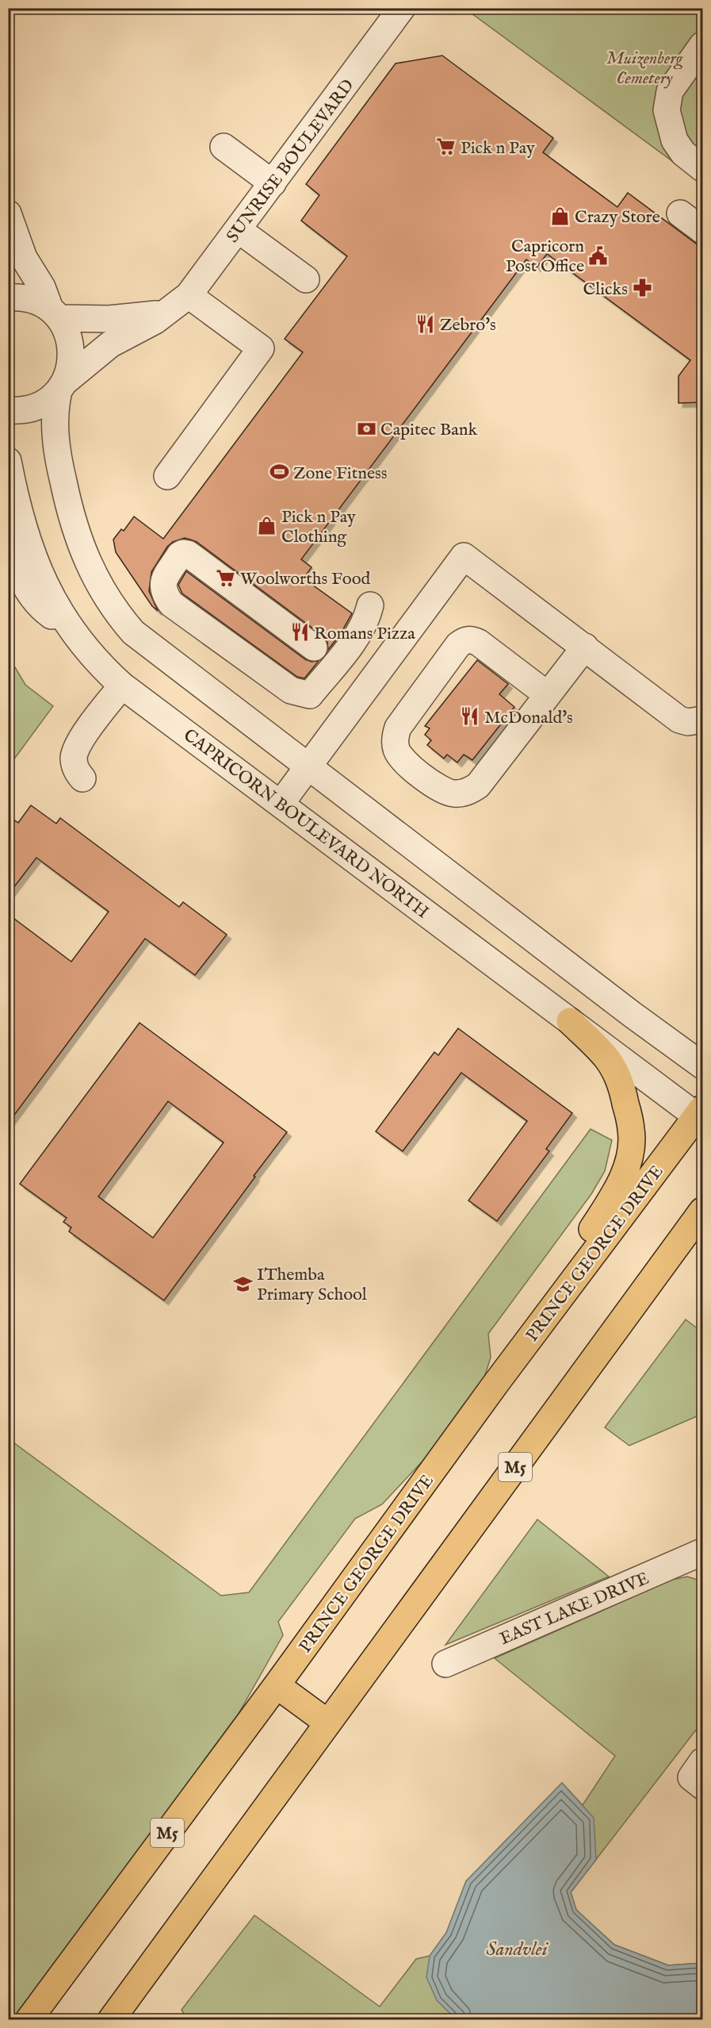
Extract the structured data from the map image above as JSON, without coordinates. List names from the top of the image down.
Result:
{
  "streets": {
    "main road": ["PRINCE GEORGE DRIVE", "M5"],
    "street": ["SUNRISE BOULEVARD", "CAPRICORN BOULEVARD NORTH", "EAST LAKE DRIVE"]
  },
  "crossings": [
    ["CAPRICORN BOULEVARD NORTH", "PRINCE GEORGE DRIVE"]
  ],
  "water": ["Sandvlei"],
  "parks": ["Muizenberg Cemetery"],
  "places": {
    "supermarket": ["Pick n Pay", "Woolworths Food"],
    "shop": ["Crazy Store", "Pick n Pay Clothing"],
    "public building": ["Capricorn Post Office"],
    "pharmacy": ["Clicks"],
    "restaurant": ["Zebro's", "Romans Pizza", "McDonald's"],
    "bank": ["Capitec Bank"],
    "sports": ["Zone Fitness"],
    "school or university": ["IThemba Primary School"]
  }
}
